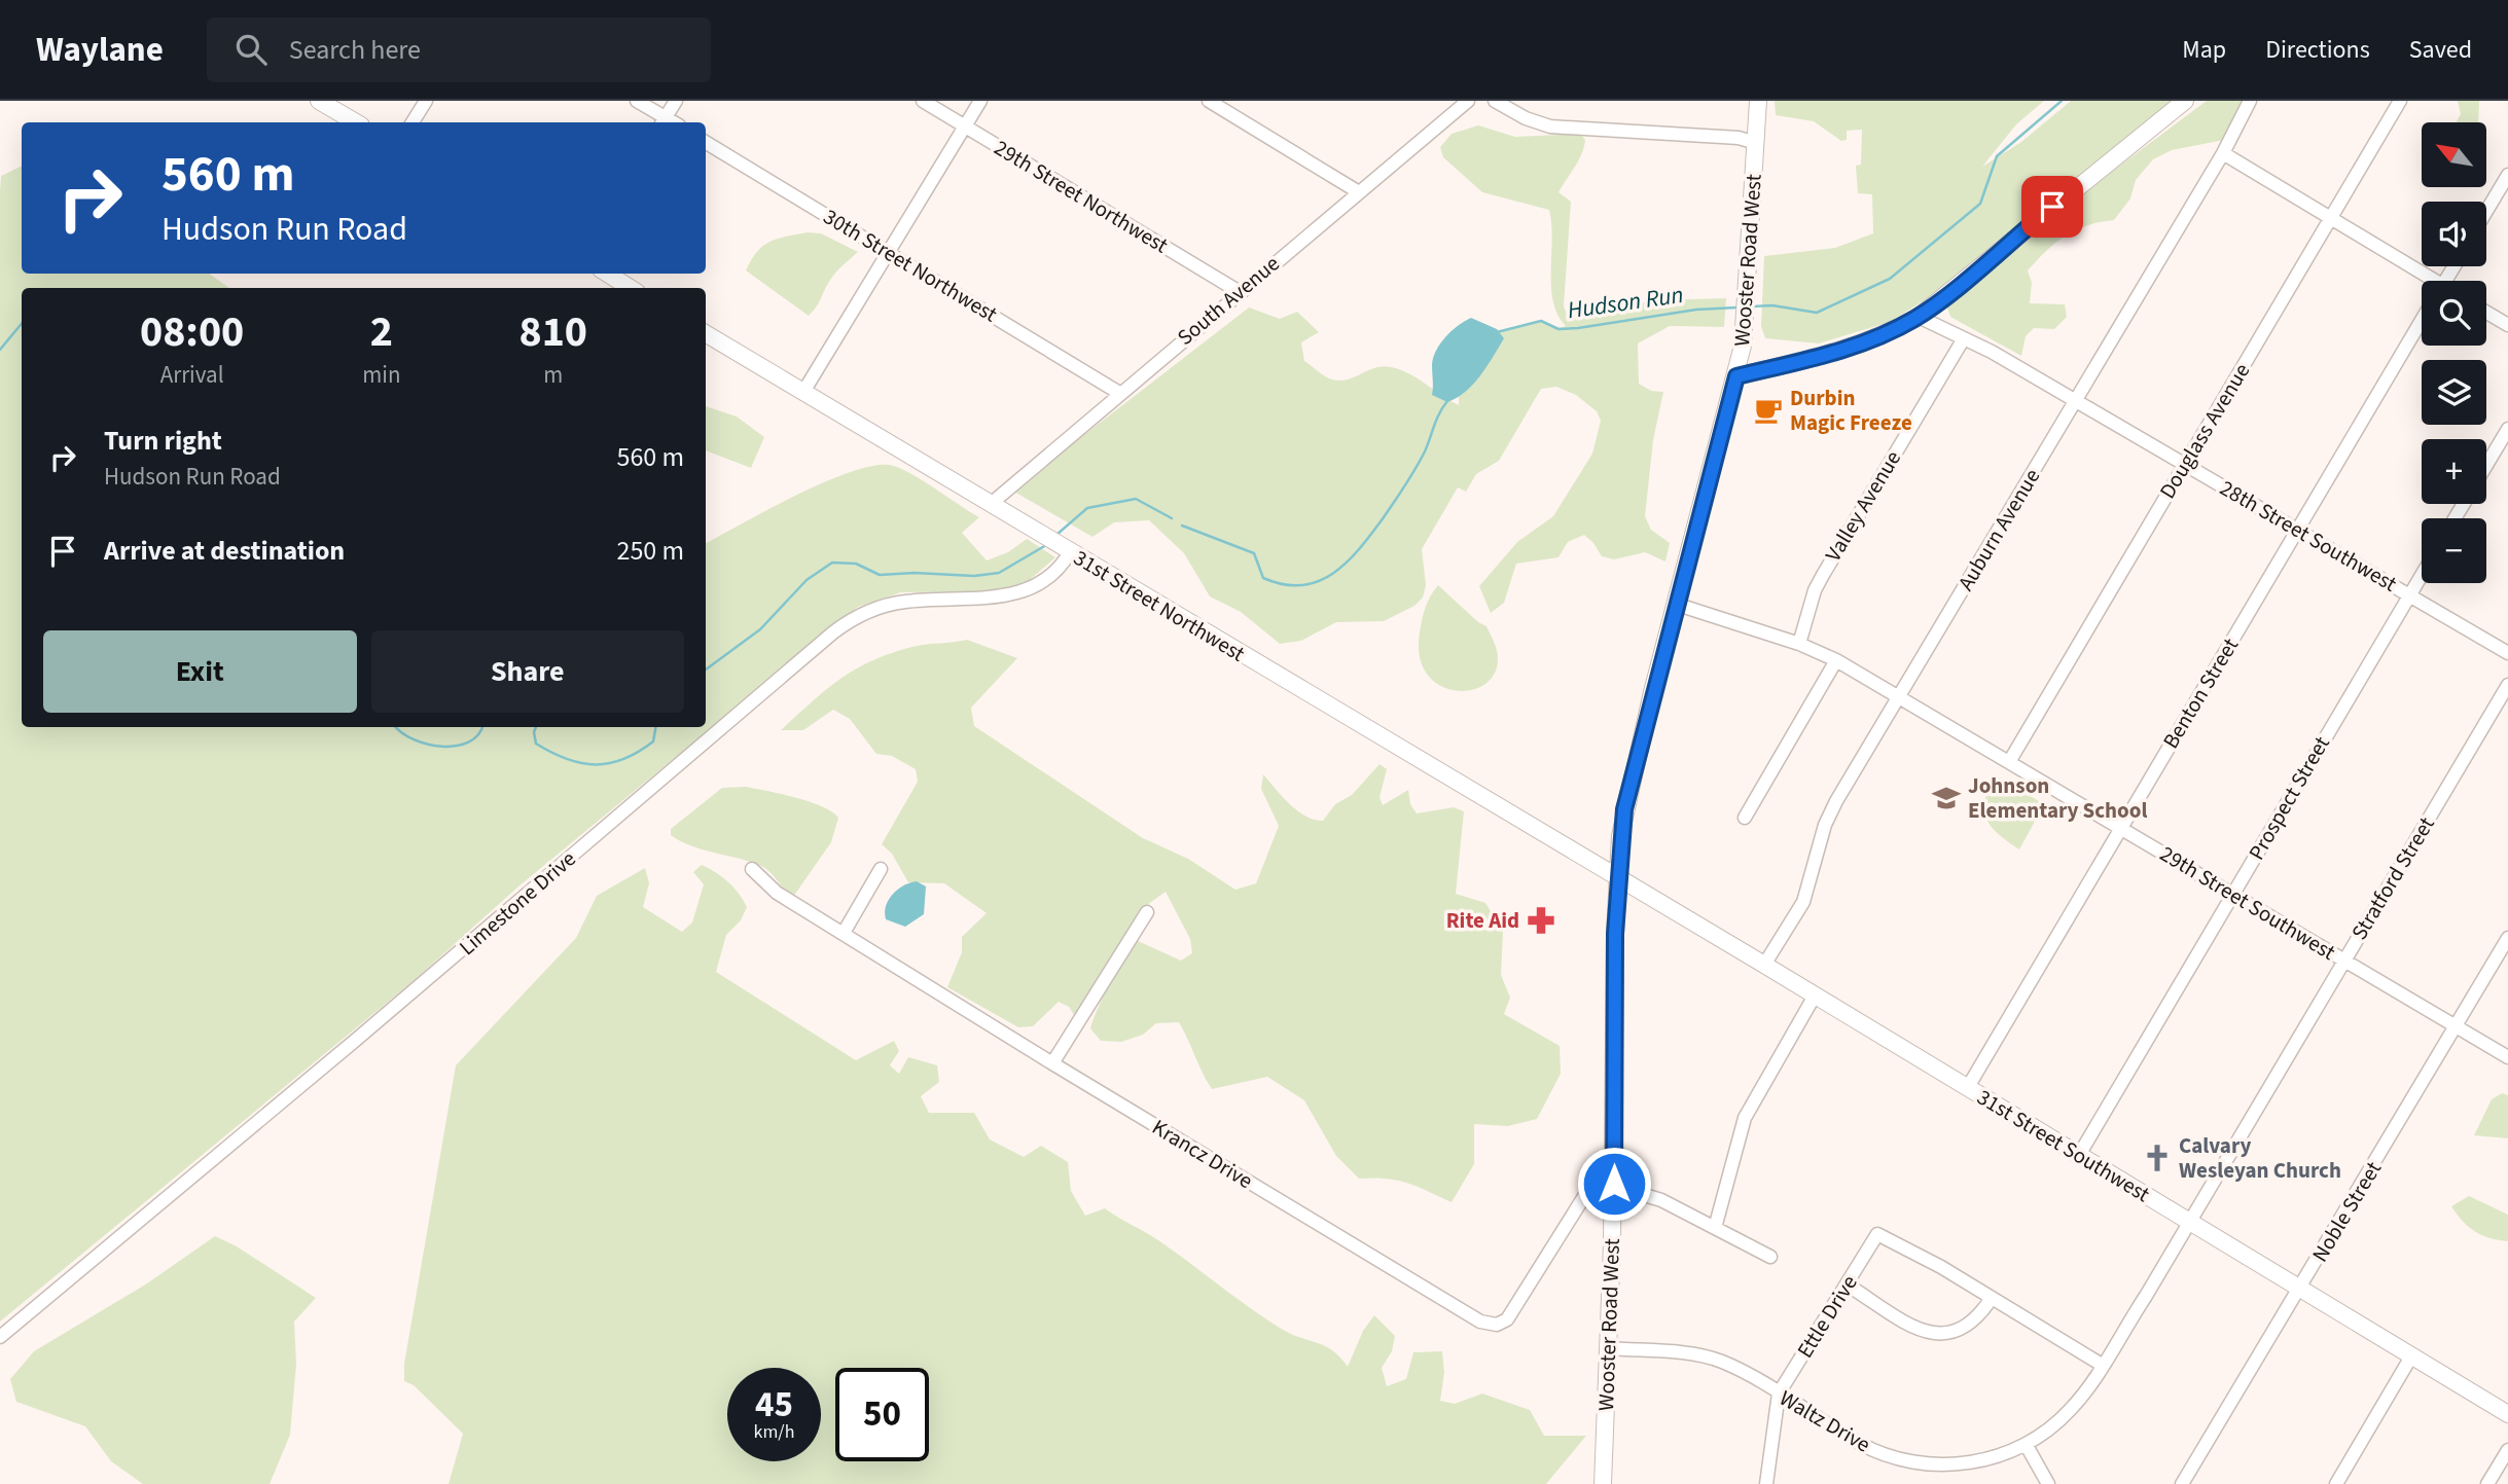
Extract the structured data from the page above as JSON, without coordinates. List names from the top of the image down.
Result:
{
  "streets": {
    "main road": ["Wooster Road West", "31st Street Northwest", "31st Street Southwest"],
    "street": [
      "29th Street Northwest",
      "30th Street Northwest",
      "South Avenue",
      "Douglass Avenue",
      "Valley Avenue",
      "Auburn Avenue",
      "28th Street Southwest",
      "Benton Street",
      "Prospect Street",
      "Stratford Street",
      "Limestone Drive",
      "29th Street Southwest",
      "Krancz Drive",
      "Noble Street",
      "Ettle Drive",
      "Waltz Drive"
    ]
  },
  "crossings": [
    ["29th Street Northwest", "South Avenue"],
    ["Wooster Road West", "31st Street Northwest"],
    ["Wooster Road West", "29th Street Southwest"],
    ["Wooster Road West", "31st Street Southwest"],
    ["Wooster Road West", "Krancz Drive"],
    ["Wooster Road West", "Waltz Drive"],
    ["30th Street Northwest", "South Avenue"],
    ["South Avenue", "31st Street Northwest"],
    ["Douglass Avenue", "28th Street Southwest"],
    ["Douglass Avenue", "29th Street Southwest"],
    ["Valley Avenue", "28th Street Southwest"],
    ["Valley Avenue", "29th Street Southwest"],
    ["Auburn Avenue", "28th Street Southwest"],
    ["Auburn Avenue", "29th Street Southwest"],
    ["Auburn Avenue", "31st Street Southwest"],
    ["28th Street Southwest", "Benton Street"],
    ["28th Street Southwest", "Prospect Street"],
    ["31st Street Northwest", "Limestone Drive"],
    ["31st Street Northwest", "31st Street Southwest"],
    ["Benton Street", "29th Street Southwest"],
    ["Benton Street", "31st Street Southwest"],
    ["Prospect Street", "29th Street Southwest"],
    ["Prospect Street", "31st Street Southwest"],
    ["Stratford Street", "29th Street Southwest"],
    ["Stratford Street", "31st Street Southwest"],
    ["Stratford Street", "Waltz Drive"],
    ["29th Street Southwest", "Noble Street"],
    ["31st Street Southwest", "Noble Street"],
    ["31st Street Southwest", "Waltz Drive"],
    ["Ettle Drive", "Waltz Drive"]
  ],
  "water": ["Hudson Run"],
  "places": {
    "cafe": ["Durbin Magic Freeze"],
    "school or university": ["Johnson Elementary School"],
    "pharmacy": ["Rite Aid"],
    "church": ["Calvary Wesleyan Church"]
  },
  "north": "top left",
  "page": {
    "header": "Waylane",
    "search": "Search here",
    "nav": ["Map", "Directions", "Saved"],
    "map_buttons": ["+", "−"],
    "turn": ["560 m", "Hudson Run Road"],
    "eta": [
      "08:00",
      "Arrival",
      "2",
      "min",
      "810",
      "m"
    ],
    "list": [
      {
        "name": "Turn right",
        "note": "Hudson Run Road",
        "value": "560 m"
      },
      {
        "name": "Arrive at destination",
        "value": "250 m"
      }
    ],
    "buttons": ["Exit", "Share"],
    "speed": "45 km/h",
    "limit": "50"
  }
}
